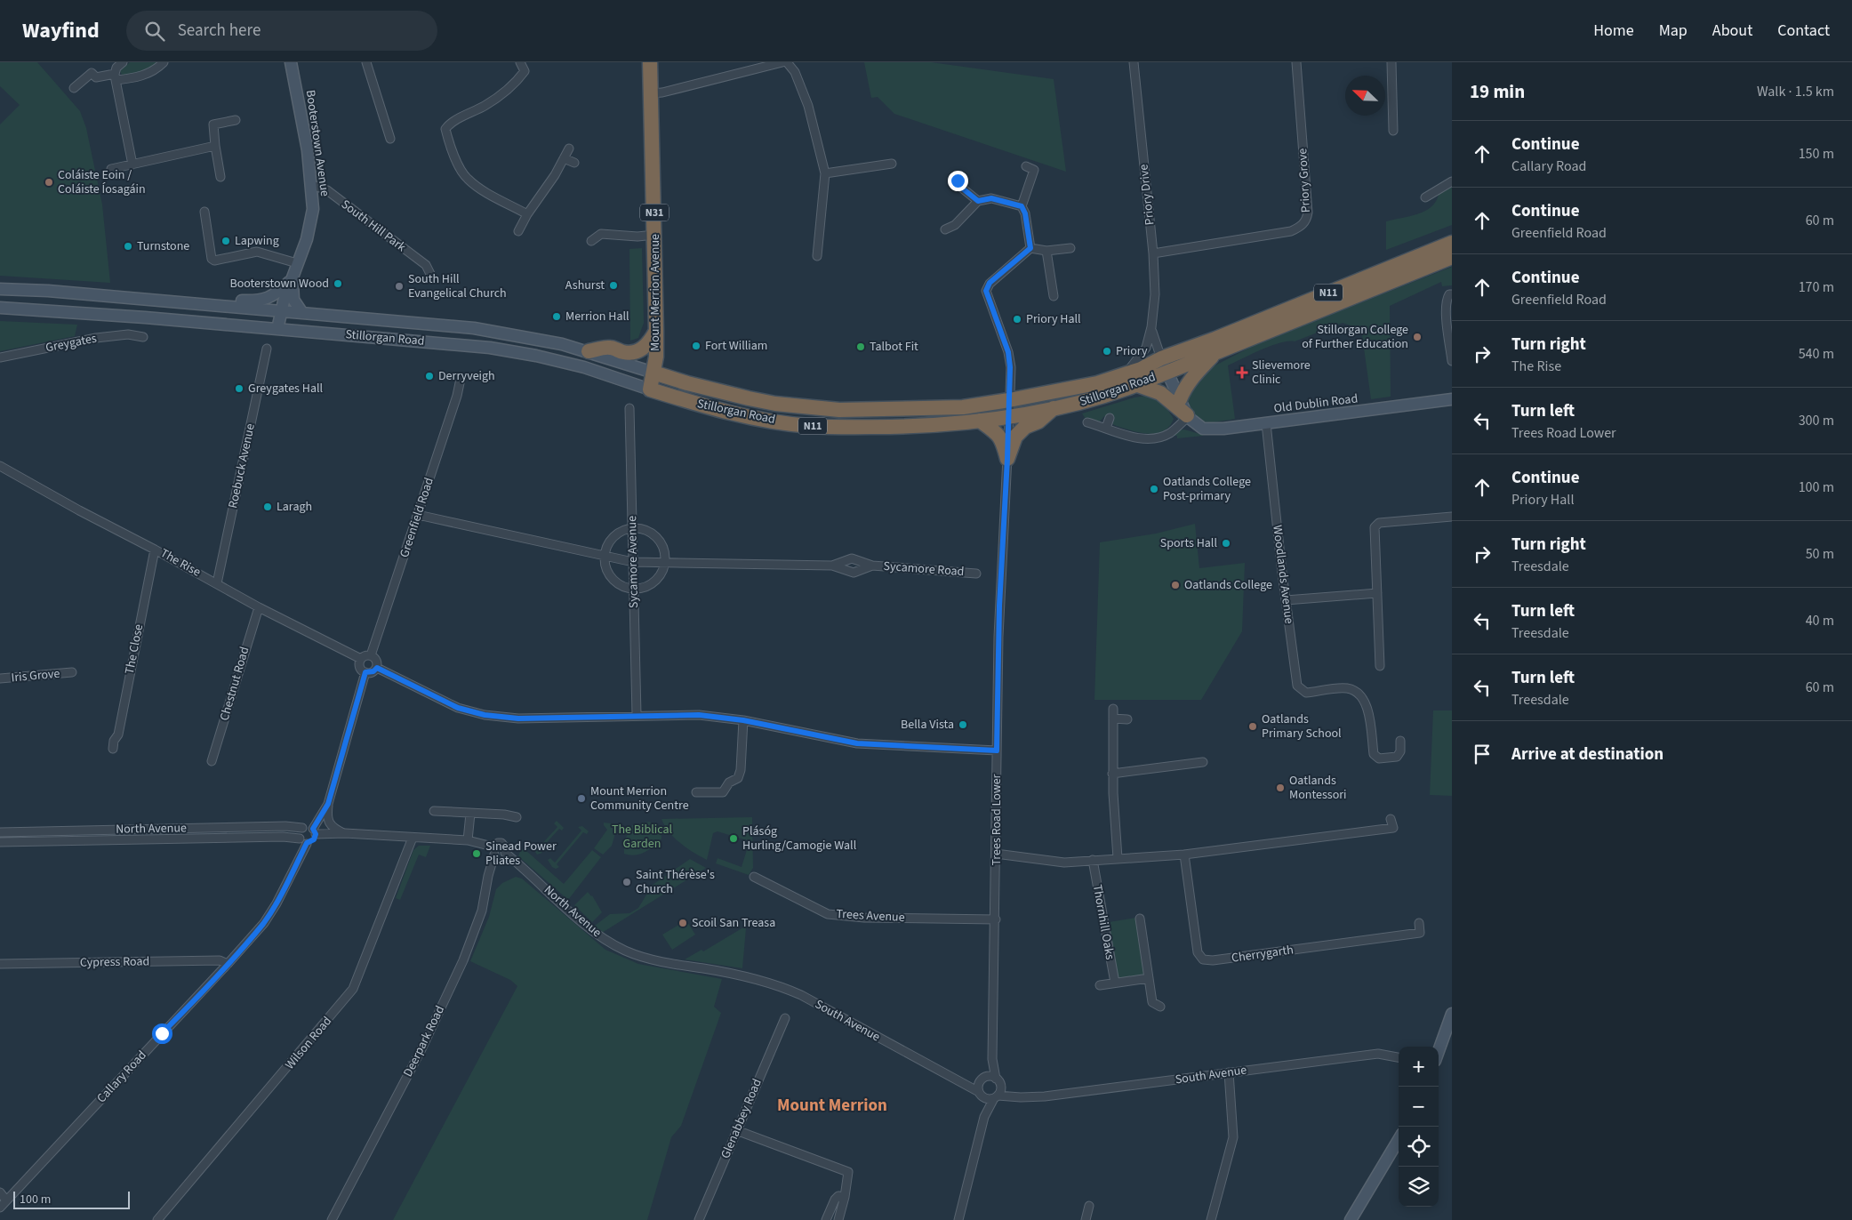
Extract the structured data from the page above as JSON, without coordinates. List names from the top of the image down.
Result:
{
  "streets": {
    "highway": [
      "N31",
      "Mount Merrion Avenue",
      "N11",
      "Stillorgan Road"
    ],
    "main road": ["Booterstown Avenue", "Old Dublin Road"],
    "street": [
      "Priory Grove",
      "Priory Drive",
      "South Hill Park",
      "Greygates",
      "Roebuck Avenue",
      "Greenfield Road",
      "Sycamore Avenue",
      "The Rise",
      "Sycamore Road",
      "Woodlands Avenue",
      "The Close",
      "Iris Grove",
      "Chestnut Road",
      "Trees Road Lower",
      "North Avenue",
      "Trees Avenue",
      "Thornhill Oaks",
      "Cherrygarth",
      "Cypress Road",
      "South Avenue",
      "Deerpark Road",
      "Wilson Road",
      "Callary Road",
      "Glenabbey Road"
    ]
  },
  "crossings": [
    ["Booterstown Avenue", "South Hill Park"],
    ["Booterstown Avenue", "Stillorgan Road"],
    ["Priory Grove", "Priory Drive"],
    ["Priory Drive", "Stillorgan Road"],
    ["Mount Merrion Avenue", "Stillorgan Road"],
    ["N11", "Stillorgan Road"],
    ["Stillorgan Road", "Trees Road Lower"],
    ["Old Dublin Road", "Woodlands Avenue"],
    ["Roebuck Avenue", "The Rise"],
    ["Greenfield Road", "The Rise"],
    ["Greenfield Road", "Sycamore Road"],
    ["Sycamore Avenue", "Sycamore Road"],
    ["The Rise", "The Close"],
    ["The Rise", "Chestnut Road"],
    ["Trees Road Lower", "Trees Avenue"],
    ["Trees Road Lower", "South Avenue"],
    ["North Avenue", "South Avenue"],
    ["North Avenue", "Deerpark Road"],
    ["North Avenue", "Callary Road"],
    ["Cypress Road", "Callary Road"]
  ],
  "districts": ["Mount Merrion"],
  "parks": ["The Biblical Garden"],
  "places": {
    "other": [
      "Coláiste Eoin / Coláiste Íosagáin",
      "Lapwing",
      "Turnstone",
      "Booterstown Wood",
      "Ashurst",
      "South Hill Evangelical Church",
      "Merrion Hall",
      "Priory Hall",
      "Stillorgan College of Further Education",
      "Fort William",
      "Talbot Fit",
      "Priory",
      "Derryveigh",
      "Greygates Hall",
      "Oatlands College Post-primary",
      "Laragh",
      "Sports Hall",
      "Oatlands College",
      "Bella Vista",
      "Oatlands Primary School",
      "Oatlands Montessori",
      "Mount Merrion Community Centre",
      "Plásóg Hurling/Camogie Wall",
      "Sinead Power Pliates",
      "Saint Thérèse's Church",
      "Scoil San Treasa"
    ],
    "health": ["Slievemore Clinic"]
  },
  "scale_bar": "100 m",
  "north": "top left",
  "page": {
    "header": "Wayfind",
    "search": "Search here",
    "nav": [
      "Home",
      "Map",
      "About",
      "Contact"
    ],
    "heading": ["19 min", "Walk · 1.5 km"],
    "list": [
      ["Continue", "Callary Road", "150 m"],
      ["Continue", "Greenfield Road", "60 m"],
      ["Continue", "Greenfield Road", "170 m"],
      ["Turn right", "The Rise", "540 m"],
      ["Turn left", "Trees Road Lower", "300 m"],
      ["Continue", "Priory Hall", "100 m"],
      ["Turn right", "Treesdale", "50 m"],
      ["Turn left", "Treesdale", "40 m"],
      ["Turn left", "Treesdale", "60 m"],
      "Arrive at destination"
    ],
    "map_buttons": ["+", "−"],
    "scale": "100 m"
  }
}
